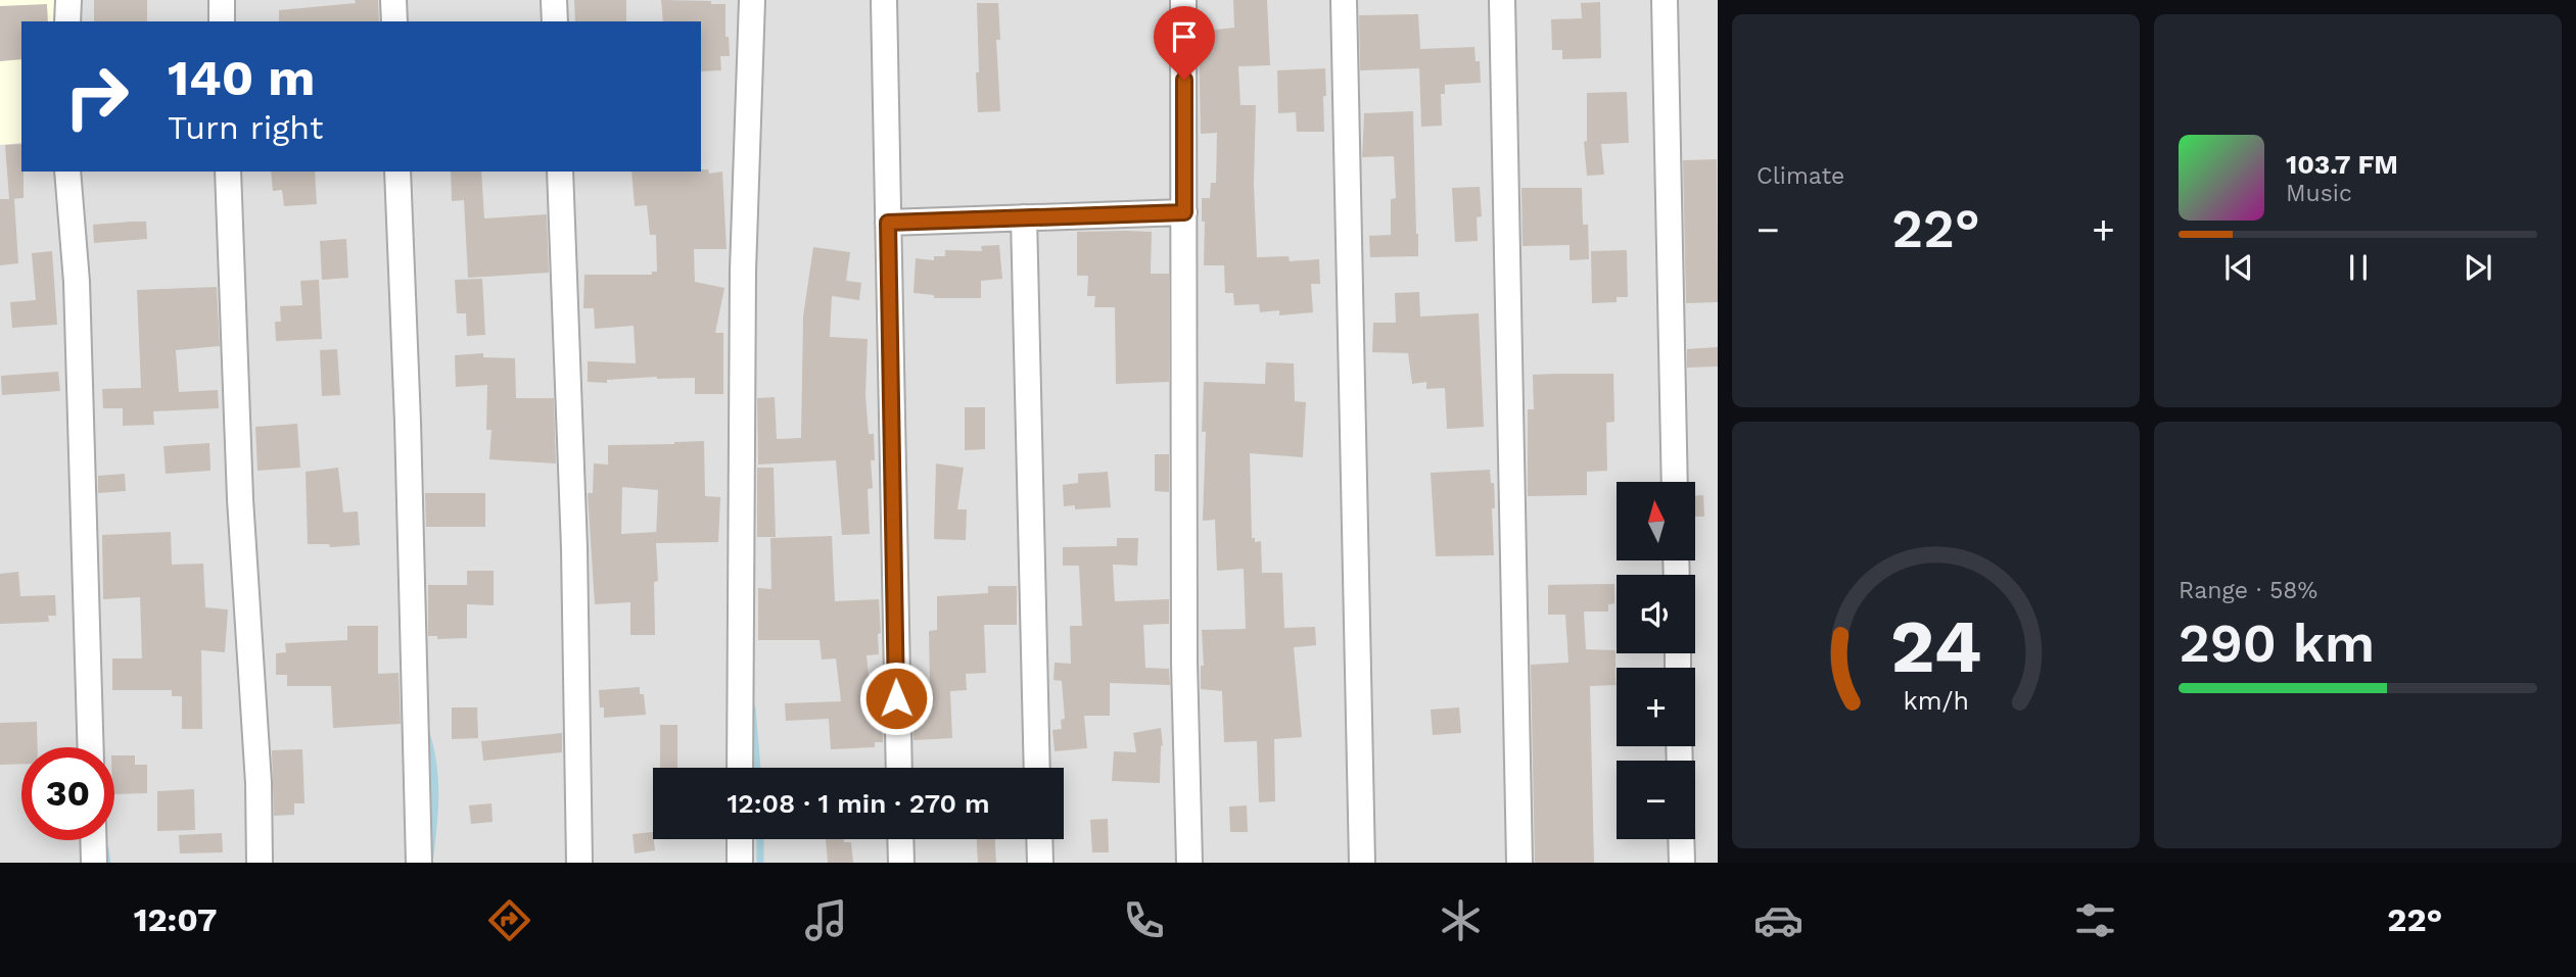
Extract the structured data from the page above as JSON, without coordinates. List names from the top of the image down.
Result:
{
  "north": "top",
  "page": {
    "tile": [
      "Climate",
      ["Range · 58%", "290 km"]
    ],
    "turn": ["140 m", "Turn right"],
    "song": ["103.7 FM", "Music"],
    "heat": ["−", "22°", "+"],
    "map_buttons": ["+", "−"],
    "limit": "30",
    "trip": "12:08 · 1 min · 270 m",
    "tabs": ["12:07", "22°"],
    "gauge": ["24", "km/h"]
  }
}
